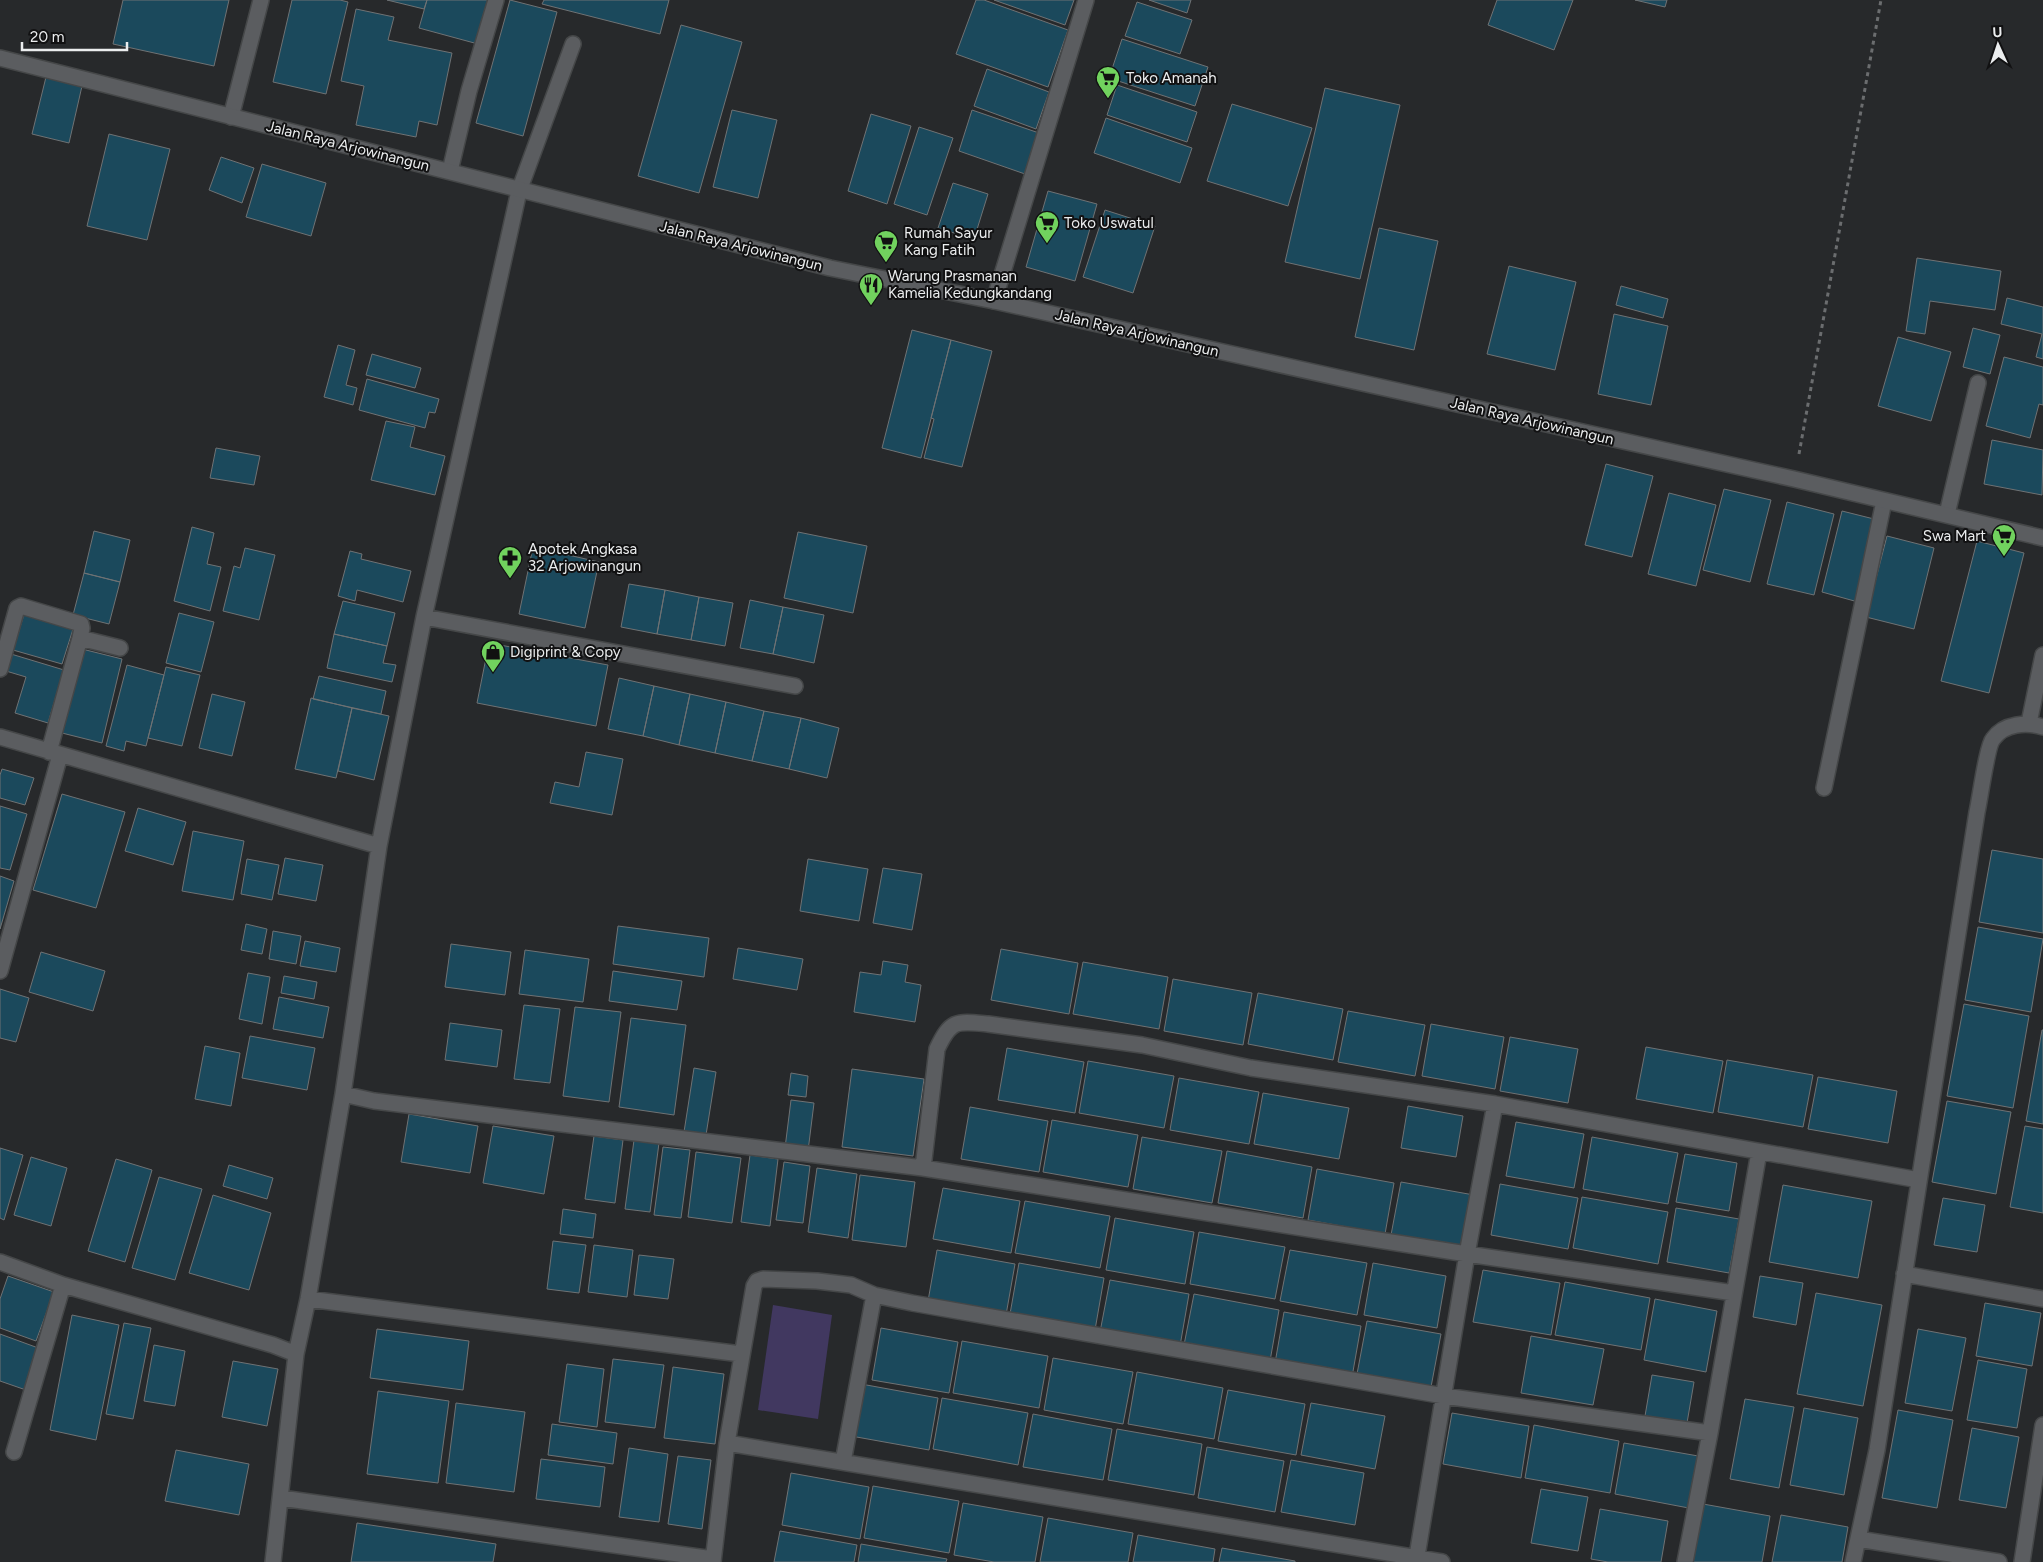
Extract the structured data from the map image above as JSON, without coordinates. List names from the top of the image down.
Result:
{
  "streets": {
    "street": ["Jalan Raya Arjowinangun"]
  },
  "places": {
    "supermarket": [
      "Toko Amanah",
      "Toko Uswatul",
      "Rumah Sayur Kang Fatih",
      "Swa Mart"
    ],
    "restaurant": ["Warung Prasmanan Kamelia Kedungkandang"],
    "pharmacy": ["Apotek Angkasa 32 Arjowinangun"],
    "shop": ["Digiprint & Copy"]
  },
  "scale_bar": "20 m",
  "north": "top"
}
